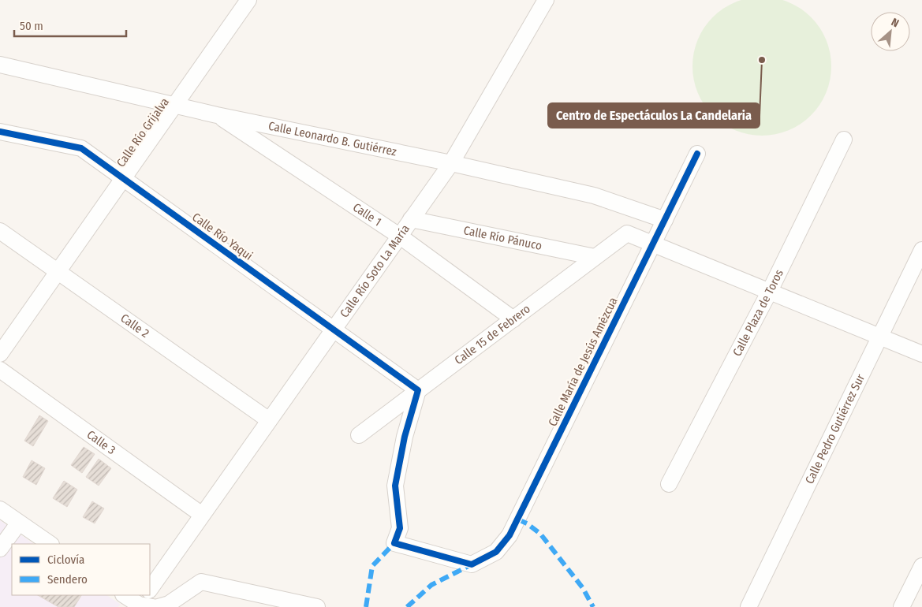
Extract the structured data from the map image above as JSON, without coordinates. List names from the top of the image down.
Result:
{
  "streets": {
    "street": [
      "Calle Río Grijalva",
      "Calle Leonardo B. Gutiérrez",
      "Calle 1",
      "Calle Río Yaqui",
      "Calle Río Pánuco",
      "Calle Río Soto La María",
      "Calle Plaza de Toros",
      "Calle 2",
      "Calle 15 de Febrero",
      "Calle María de Jesús Amézcua",
      "Calle Pedro Gutiérrez Sur",
      "Calle 3"
    ]
  },
  "crossings": [
    ["Calle Río Grijalva", "Calle Leonardo B. Gutiérrez"],
    ["Calle Río Grijalva", "Calle Río Yaqui"],
    ["Calle Río Grijalva", "Calle 2"],
    ["Calle Leonardo B. Gutiérrez", "Calle 1"],
    ["Calle Leonardo B. Gutiérrez", "Calle Río Soto La María"],
    ["Calle Leonardo B. Gutiérrez", "Calle María de Jesús Amézcua"],
    ["Calle 1", "Calle Río Soto La María"],
    ["Calle 1", "Calle 15 de Febrero"],
    ["Calle Río Yaqui", "Calle Río Soto La María"],
    ["Calle Río Yaqui", "Calle 15 de Febrero"],
    ["Calle Río Yaqui", "Calle María de Jesús Amézcua"],
    ["Calle Río Pánuco", "Calle Río Soto La María"],
    ["Calle Río Pánuco", "Calle 15 de Febrero"],
    ["Calle Río Soto La María", "Calle 2"],
    ["Calle Río Soto La María", "Calle 3"],
    ["Calle 15 de Febrero", "Calle María de Jesús Amézcua"]
  ],
  "places": ["Centro de Espectáculos La Candelaria"],
  "legend": ["Ciclovía", "Sendero"],
  "scale_bar": "50 m",
  "north": "top right"
}
